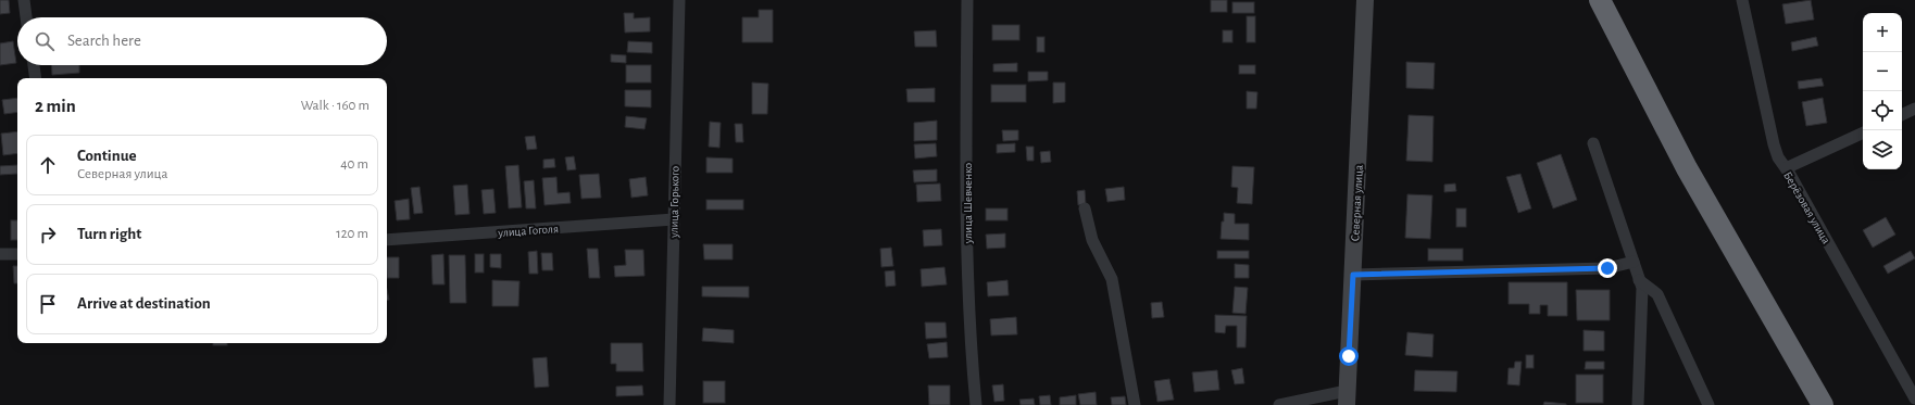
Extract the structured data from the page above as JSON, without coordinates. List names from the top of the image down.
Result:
{
  "streets": {
    "street": [
      "улица Горького",
      "улица Шевченко",
      "Северная улица",
      "Берёзовая улица",
      "улица Гоголя"
    ]
  },
  "crossings": [
    ["улица Горького", "улица Гоголя"]
  ],
  "page": {
    "map_buttons": ["+", "−"],
    "search": "Search here",
    "heading": ["2 min", "Walk · 160 m"],
    "list": [
      ["Continue", "Северная улица", "40 m"],
      ["Turn right", "120 m"],
      "Arrive at destination"
    ]
  }
}
